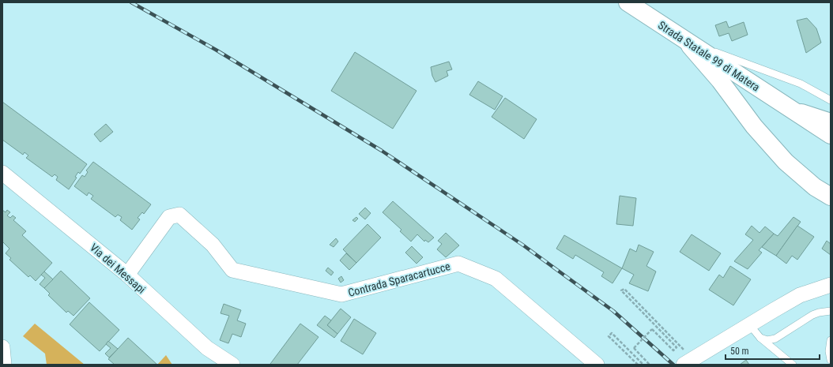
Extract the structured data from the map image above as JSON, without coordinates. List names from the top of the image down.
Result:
{
  "streets": {
    "main road": ["Strada Statale 99 di Matera"],
    "street": ["Via dei Messapi", "Contrada Sparacartucce"]
  },
  "crossings": [
    ["Via dei Messapi", "Contrada Sparacartucce"]
  ],
  "scale_bar": "50 m"
}
